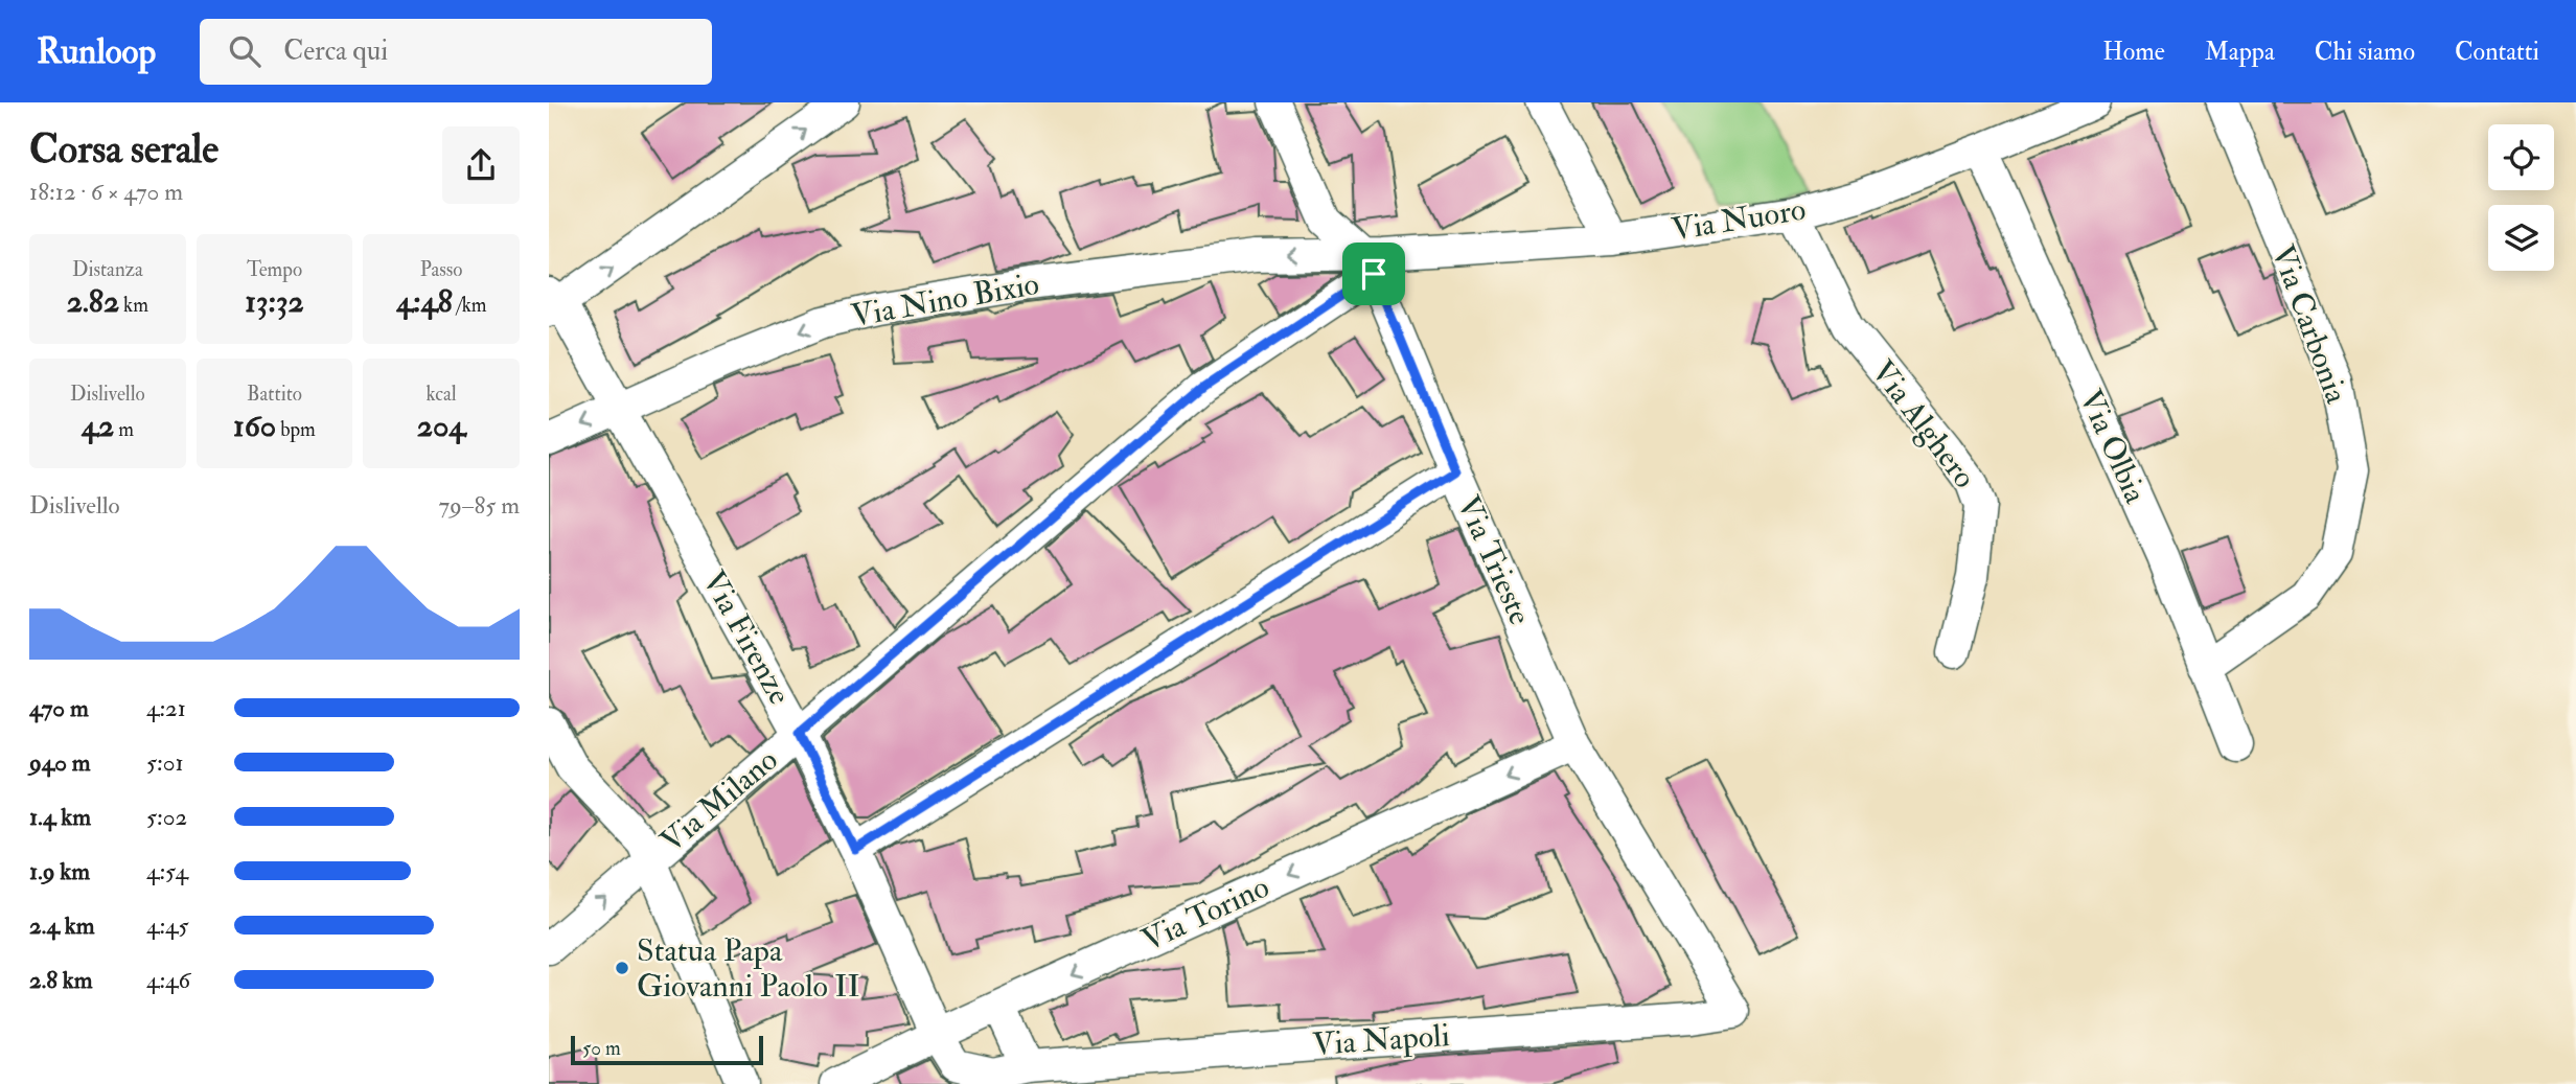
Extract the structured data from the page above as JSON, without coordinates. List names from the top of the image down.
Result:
{
  "streets": {
    "street": [
      "Via Nuoro",
      "Via Nino Bixio",
      "Via Carbonia",
      "Via Alghero",
      "Via Olbia",
      "Via Trieste",
      "Via Firenze",
      "Via Milano",
      "Via Torino",
      "Via Napoli"
    ]
  },
  "crossings": [
    ["Via Nuoro", "Via Nino Bixio"],
    ["Via Nuoro", "Via Alghero"],
    ["Via Nuoro", "Via Olbia"],
    ["Via Nuoro", "Via Trieste"],
    ["Via Nuoro", "Via Milano"],
    ["Via Nino Bixio", "Via Trieste"],
    ["Via Nino Bixio", "Via Firenze"],
    ["Via Nino Bixio", "Via Milano"],
    ["Via Carbonia", "Via Olbia"],
    ["Via Trieste", "Via Milano"],
    ["Via Trieste", "Via Torino"],
    ["Via Trieste", "Via Napoli"],
    ["Via Firenze", "Via Milano"],
    ["Via Firenze", "Via Torino"],
    ["Via Firenze", "Via Napoli"],
    ["Via Torino", "Via Napoli"]
  ],
  "places": ["Statua Papa Giovanni Paolo II"],
  "scale_bar": "50 m",
  "page": {
    "header": "Runloop",
    "search": "Cerca qui",
    "nav": [
      "Home",
      "Mappa",
      "Chi siamo",
      "Contatti"
    ],
    "heading": ["Corsa serale", "18:12 · 6 × 470 m"],
    "stats": [
      ["Distanza", "2.82 km"],
      ["Tempo", "13:32"],
      ["Passo", "4:48 /km"],
      ["Dislivello", "42 m"],
      ["Battito", "160 bpm"],
      ["kcal", "204"]
    ],
    "chart": ["Dislivello", "79–85 m"],
    "list": [
      {
        "name": "470 m",
        "note": "4:21"
      },
      {
        "name": "940 m",
        "note": "5:01"
      },
      {
        "name": "1.4 km",
        "note": "5:02"
      },
      {
        "name": "1.9 km",
        "note": "4:54"
      },
      {
        "name": "2.4 km",
        "note": "4:45"
      },
      {
        "name": "2.8 km",
        "note": "4:46"
      }
    ],
    "scale": "50 m"
  }
}
